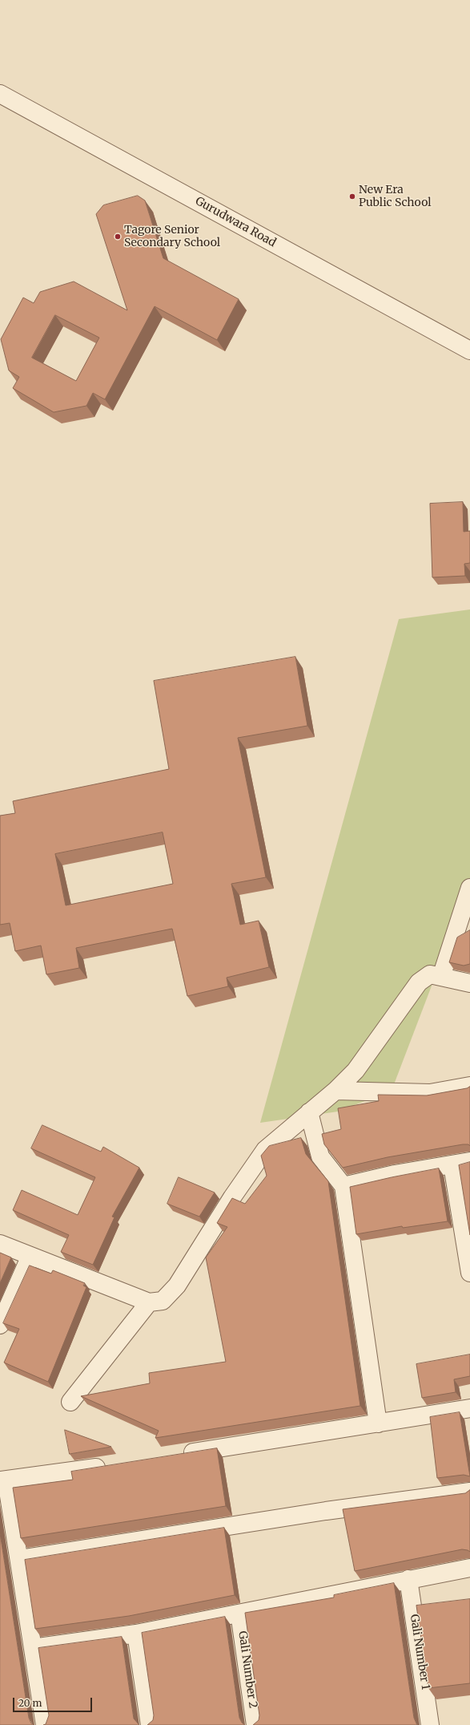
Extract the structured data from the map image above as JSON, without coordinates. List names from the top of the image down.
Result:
{
  "streets": {
    "street": ["Gurudwara Road", "Gali Number 1", "Gali Number 2"]
  },
  "places": ["New Era Public School", "Tagore Senior Secondary School"],
  "scale_bar": "20 m"
}
